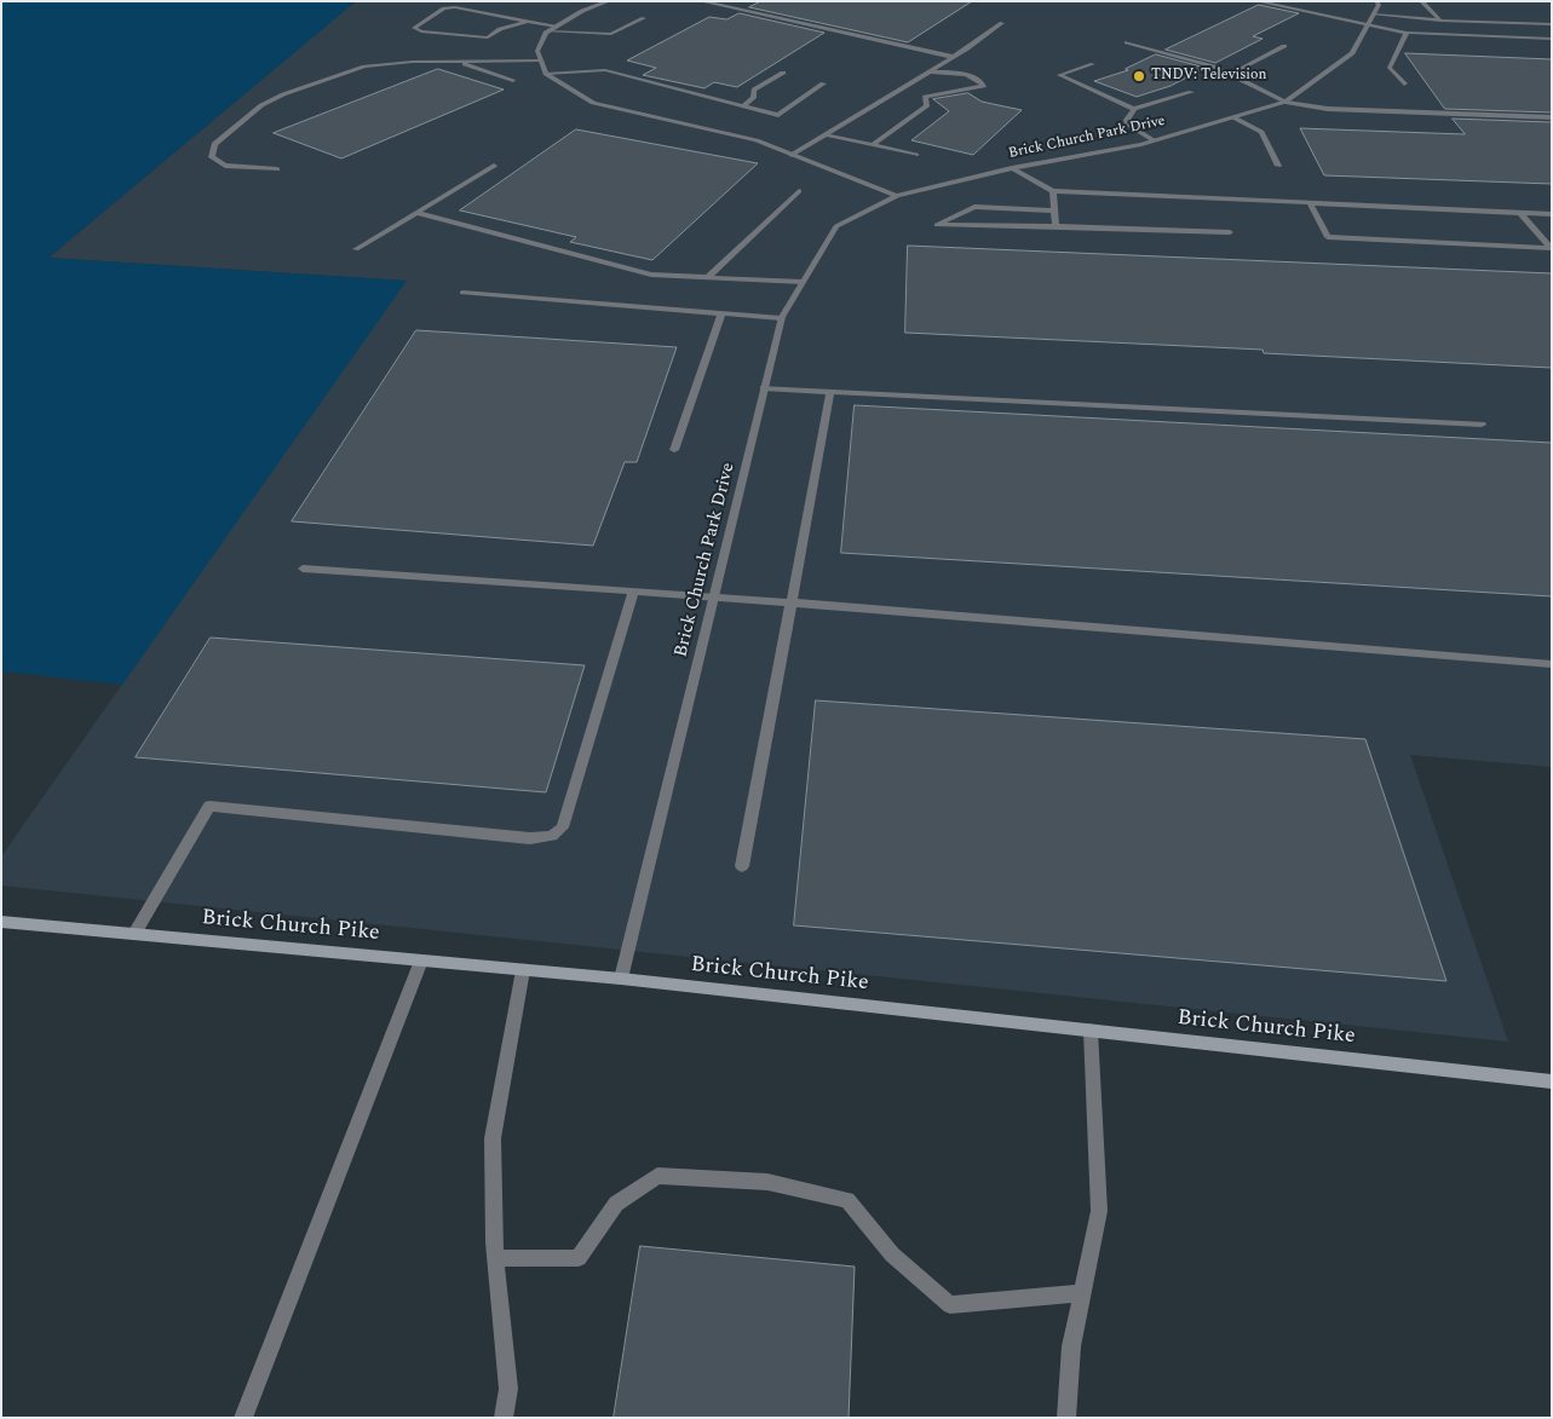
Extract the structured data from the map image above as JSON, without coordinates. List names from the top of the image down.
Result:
{
  "streets": {
    "main road": ["Brick Church Pike"],
    "street": ["Brick Church Park Drive"]
  },
  "crossings": [
    ["Brick Church Park Drive", "Brick Church Pike"]
  ],
  "places": ["TNDV: Television"]
}
